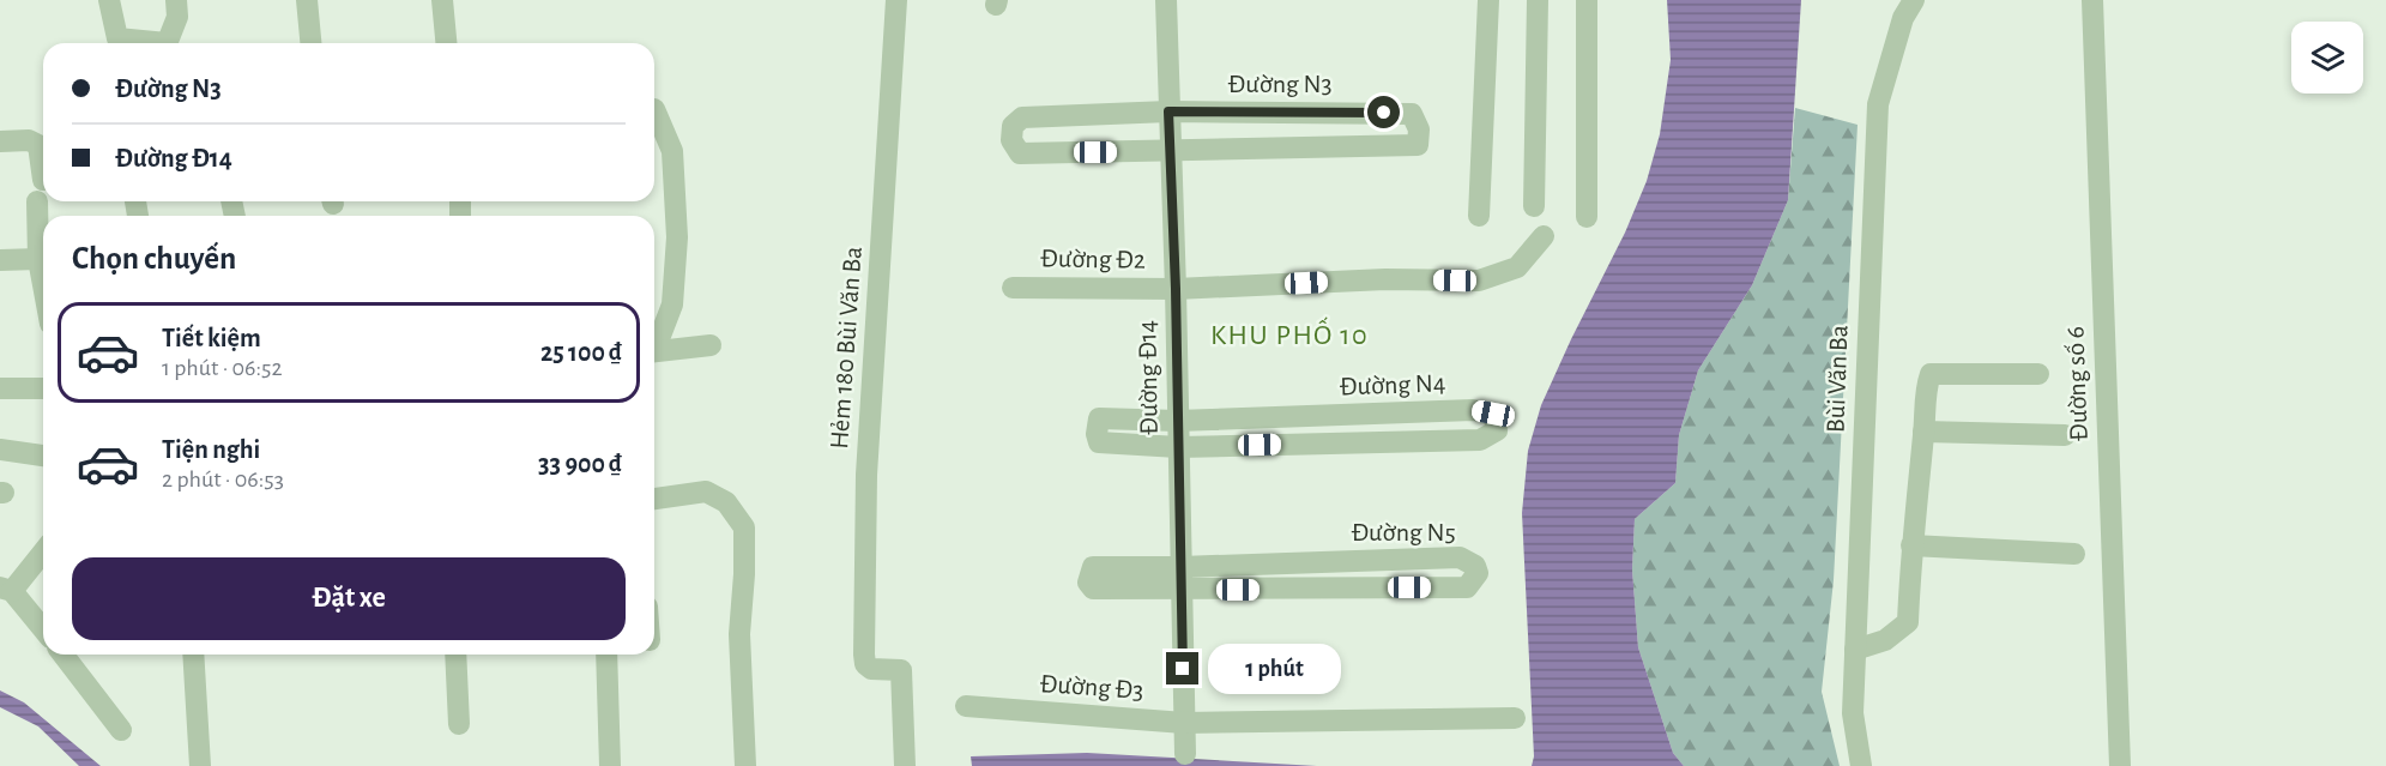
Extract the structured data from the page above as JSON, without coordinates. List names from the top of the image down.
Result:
{
  "streets": {
    "street": [
      "Đường N3",
      "Đường Đ2",
      "Hẻm 180 Bùi Văn Ba",
      "Đường Đ14",
      "Bùi Văn Ba",
      "Đường số 6",
      "Đường N4",
      "Đường N5",
      "Đường Đ3"
    ]
  },
  "crossings": [
    ["Đường N3", "Đường Đ14"],
    ["Đường Đ2", "Đường Đ14"],
    ["Đường Đ14", "Đường N4"],
    ["Đường Đ14", "Đường N5"],
    ["Đường Đ14", "Đường Đ3"]
  ],
  "districts": ["KHU PHỐ 10"],
  "page": {
    "banner": ["Đường N3", "Đường Đ14"],
    "heading": "Chọn chuyến",
    "list": [
      {
        "name": "Tiết kiệm",
        "note": "1 phút · 06:52",
        "value": "25 100 ₫"
      },
      {
        "name": "Tiện nghi",
        "note": "2 phút · 06:53",
        "value": "33 900 ₫"
      }
    ],
    "buttons": "Đặt xe",
    "bubble": "1 phút"
  }
}
